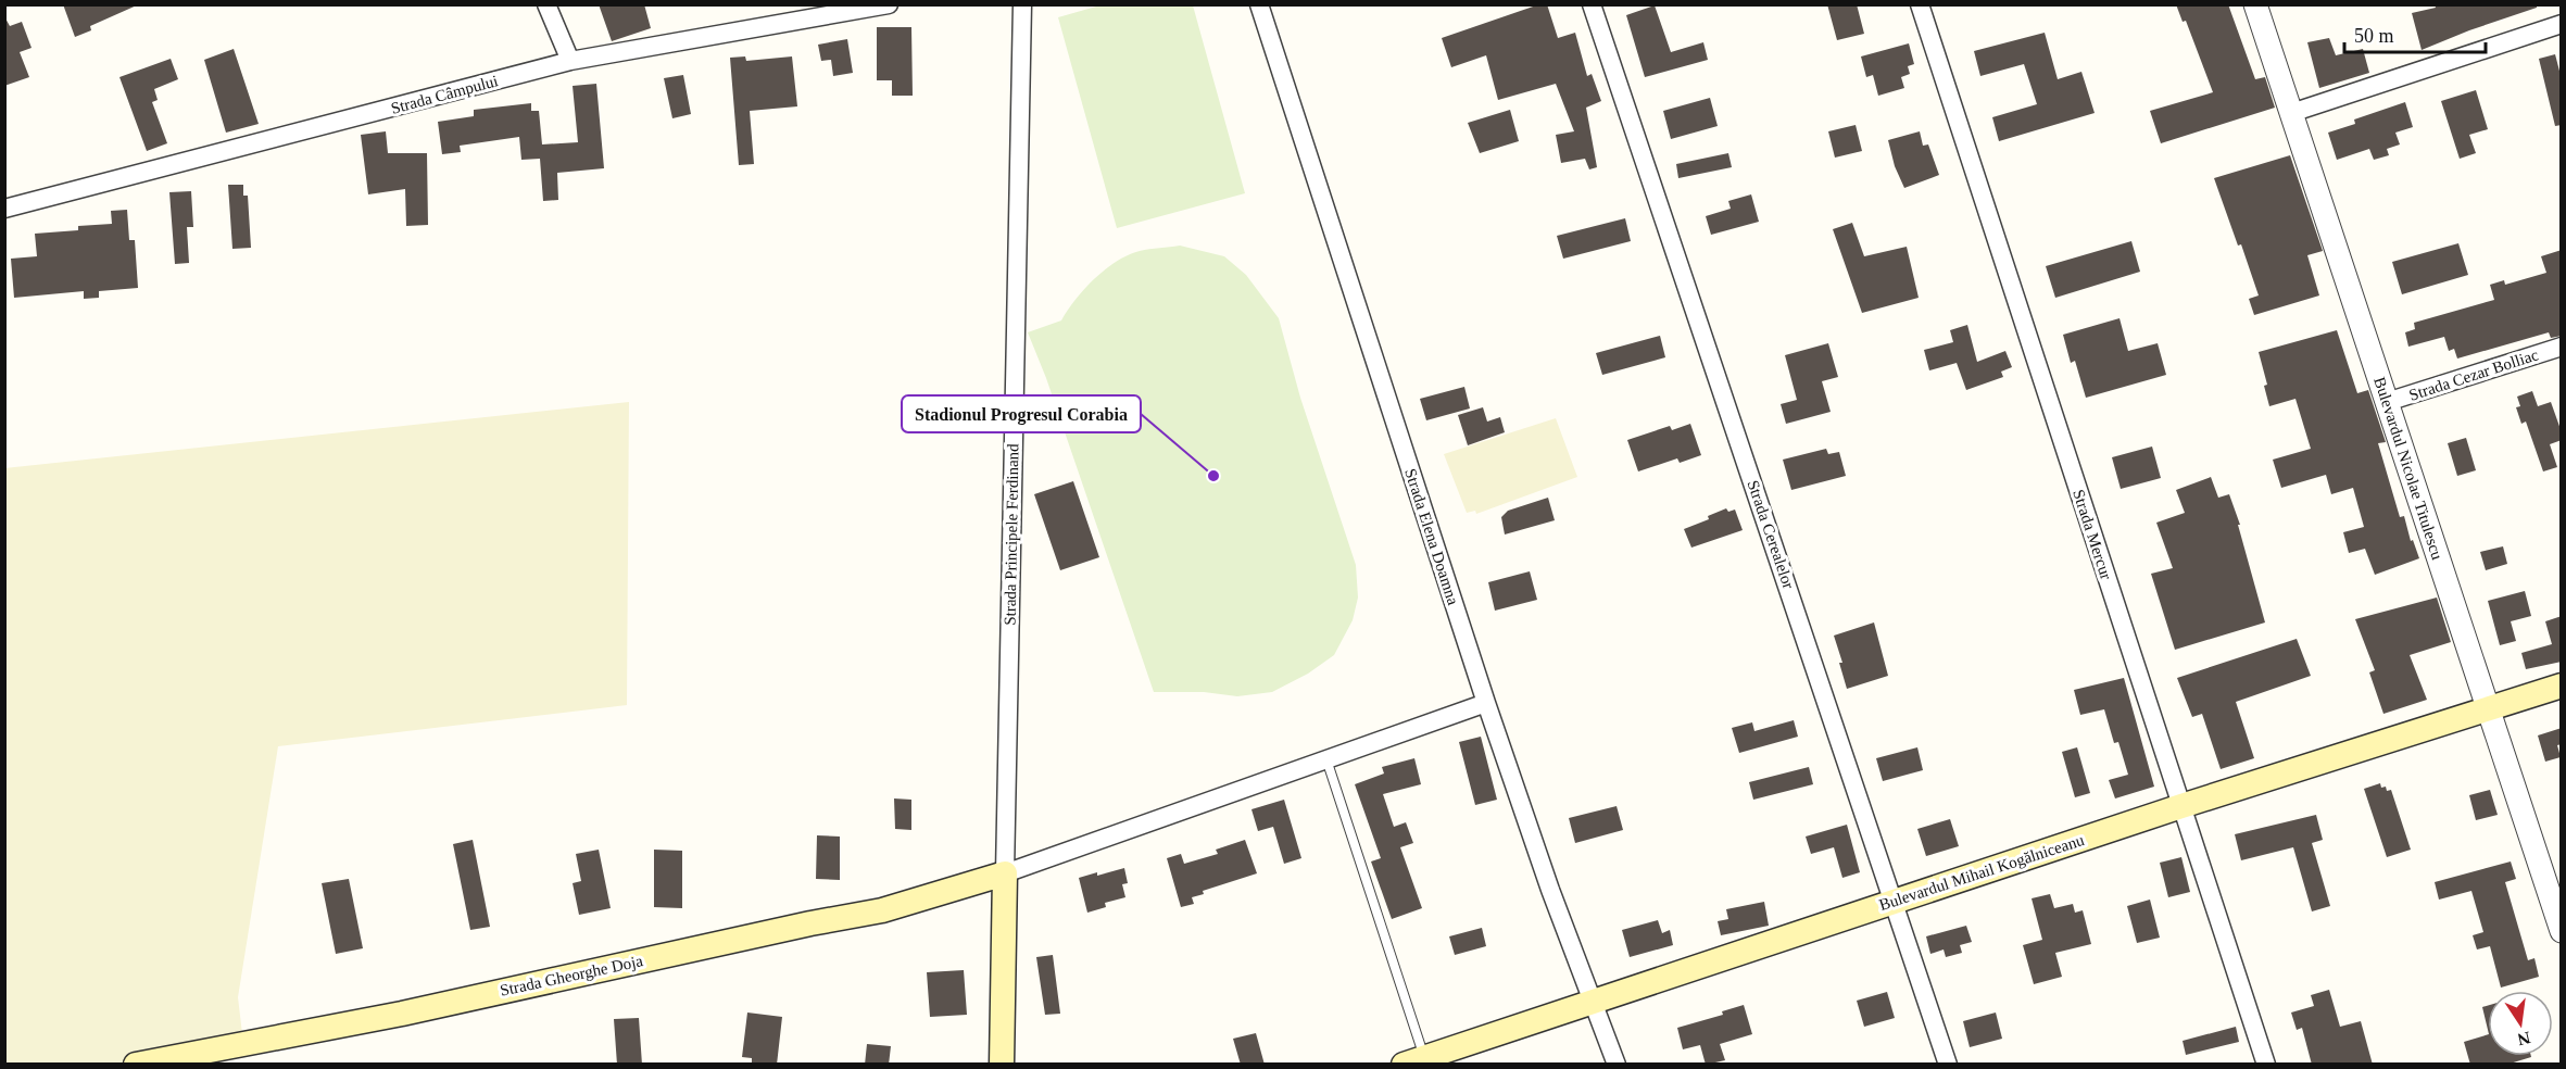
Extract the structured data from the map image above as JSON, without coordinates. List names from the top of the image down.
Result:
{
  "streets": {
    "main road": ["Strada Principele Ferdinand", "Bulevardul Mihail Kogălniceanu", "Strada Gheorghe Doja"],
    "street": [
      "Strada Câmpului",
      "Strada Cezar Bolliac",
      "Bulevardul Nicolae Titulescu",
      "Strada Cerealelor",
      "Strada Mercur",
      "Strada Elena Doamna"
    ]
  },
  "crossings": [
    ["Strada Cezar Bolliac", "Bulevardul Nicolae Titulescu"],
    ["Bulevardul Nicolae Titulescu", "Bulevardul Mihail Kogălniceanu"],
    ["Strada Principele Ferdinand", "Strada Gheorghe Doja"],
    ["Strada Cerealelor", "Bulevardul Mihail Kogălniceanu"],
    ["Strada Mercur", "Bulevardul Mihail Kogălniceanu"],
    ["Strada Elena Doamna", "Bulevardul Mihail Kogălniceanu"]
  ],
  "places": ["Stadionul Progresul Corabia"],
  "scale_bar": "50 m",
  "north": "bottom"
}
